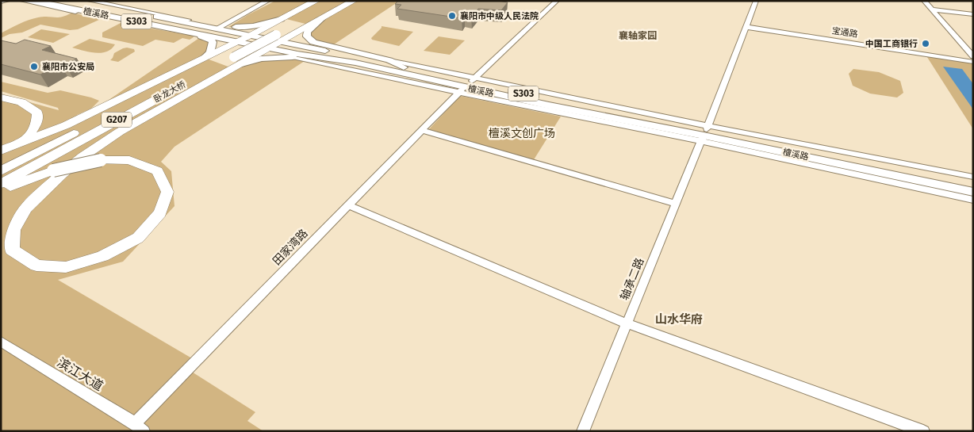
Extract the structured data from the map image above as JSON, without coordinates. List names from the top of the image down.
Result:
{
  "streets": {
    "highway": ["卧龙大桥", "G207"],
    "main road": ["檀溪路", "S303"],
    "street": [
      "宝通路",
      "田家湾路",
      "轴承二路",
      "滨江大道"
    ]
  },
  "crossings": [
    ["檀溪路", "田家湾路"],
    ["檀溪路", "轴承二路"],
    ["宝通路", "轴承二路"],
    ["田家湾路", "滨江大道"]
  ],
  "districts": ["襄轴家园", "山水华府"],
  "parks": ["檀溪文创广场"],
  "places": ["襄阳市中级人民法院", "中国工商银行", "襄阳市公安局"]
}
